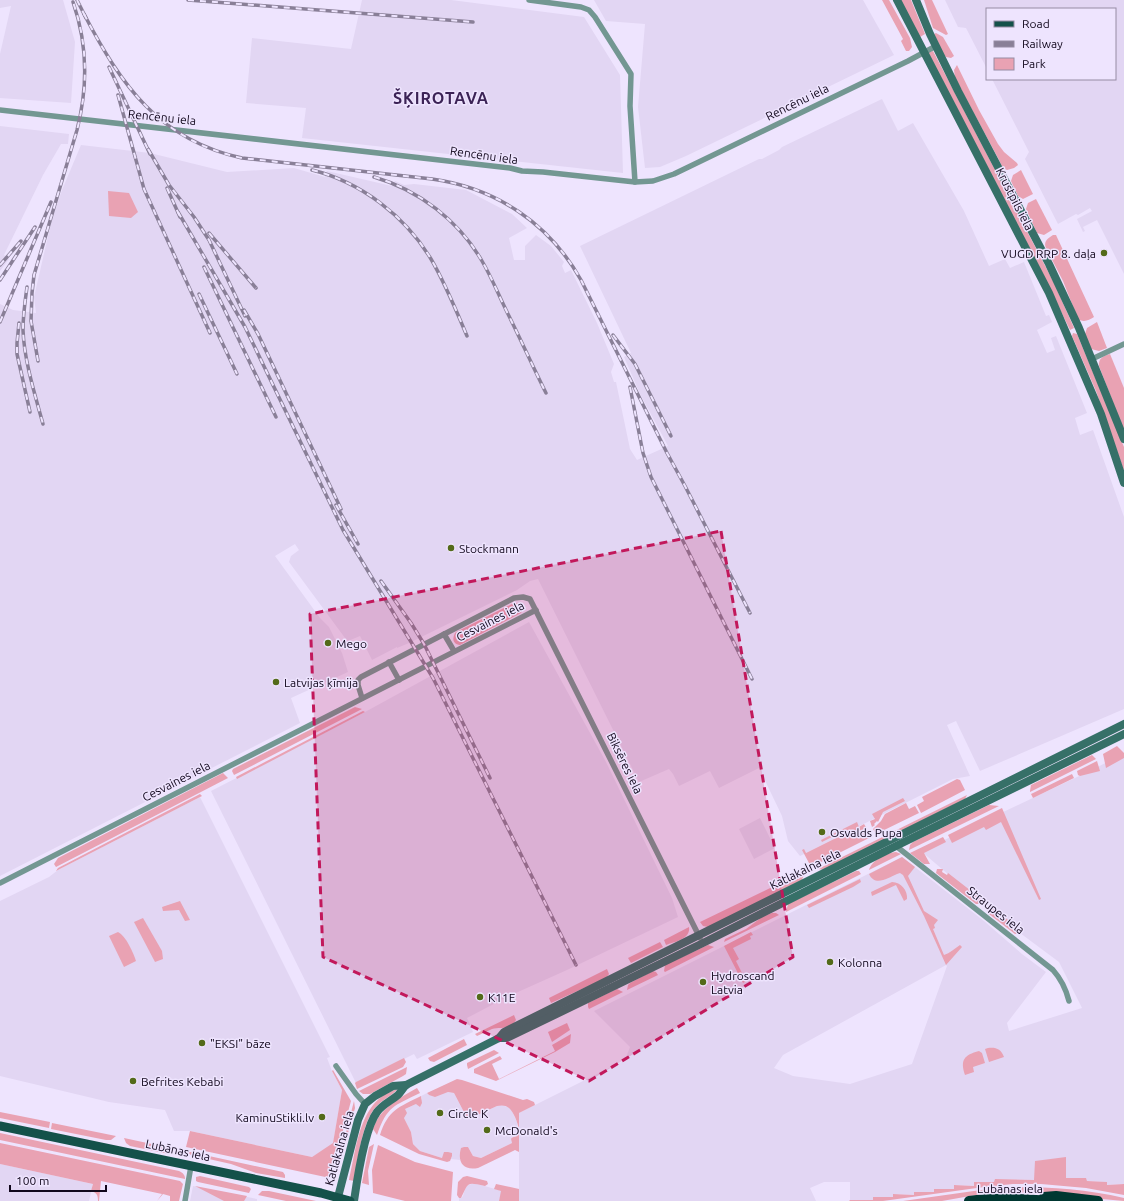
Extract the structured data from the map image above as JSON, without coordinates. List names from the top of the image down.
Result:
{
  "streets": {
    "highway": ["Lubānas iela"],
    "street": [
      "Rencēnu iela",
      "Krustpils iela",
      "Cesvaines iela",
      "Biksēres iela",
      "Katlakalna iela",
      "Straupes iela"
    ]
  },
  "crossings": [
    ["Rencēnu iela", "Krustpils iela"],
    ["Cesvaines iela", "Biksēres iela"],
    ["Biksēres iela", "Katlakalna iela"],
    ["Katlakalna iela", "Straupes iela"],
    ["Katlakalna iela", "Lubānas iela"]
  ],
  "districts": ["ŠĶIROTAVA"],
  "places": [
    "VUGD RRP 8. daļa",
    "Stockmann",
    "Mego",
    "Latvijas ķīmija",
    "Osvalds Pupa",
    "Kolonna",
    "Hydroscand Latvia",
    "K11E",
    "\"EKSI\" bāze",
    "Befrites Kebabi",
    "Circle K",
    "KaminuStikli.lv",
    "McDonald's"
  ],
  "legend": ["Road", "Railway", "Park"],
  "scale_bar": "100 m"
}
